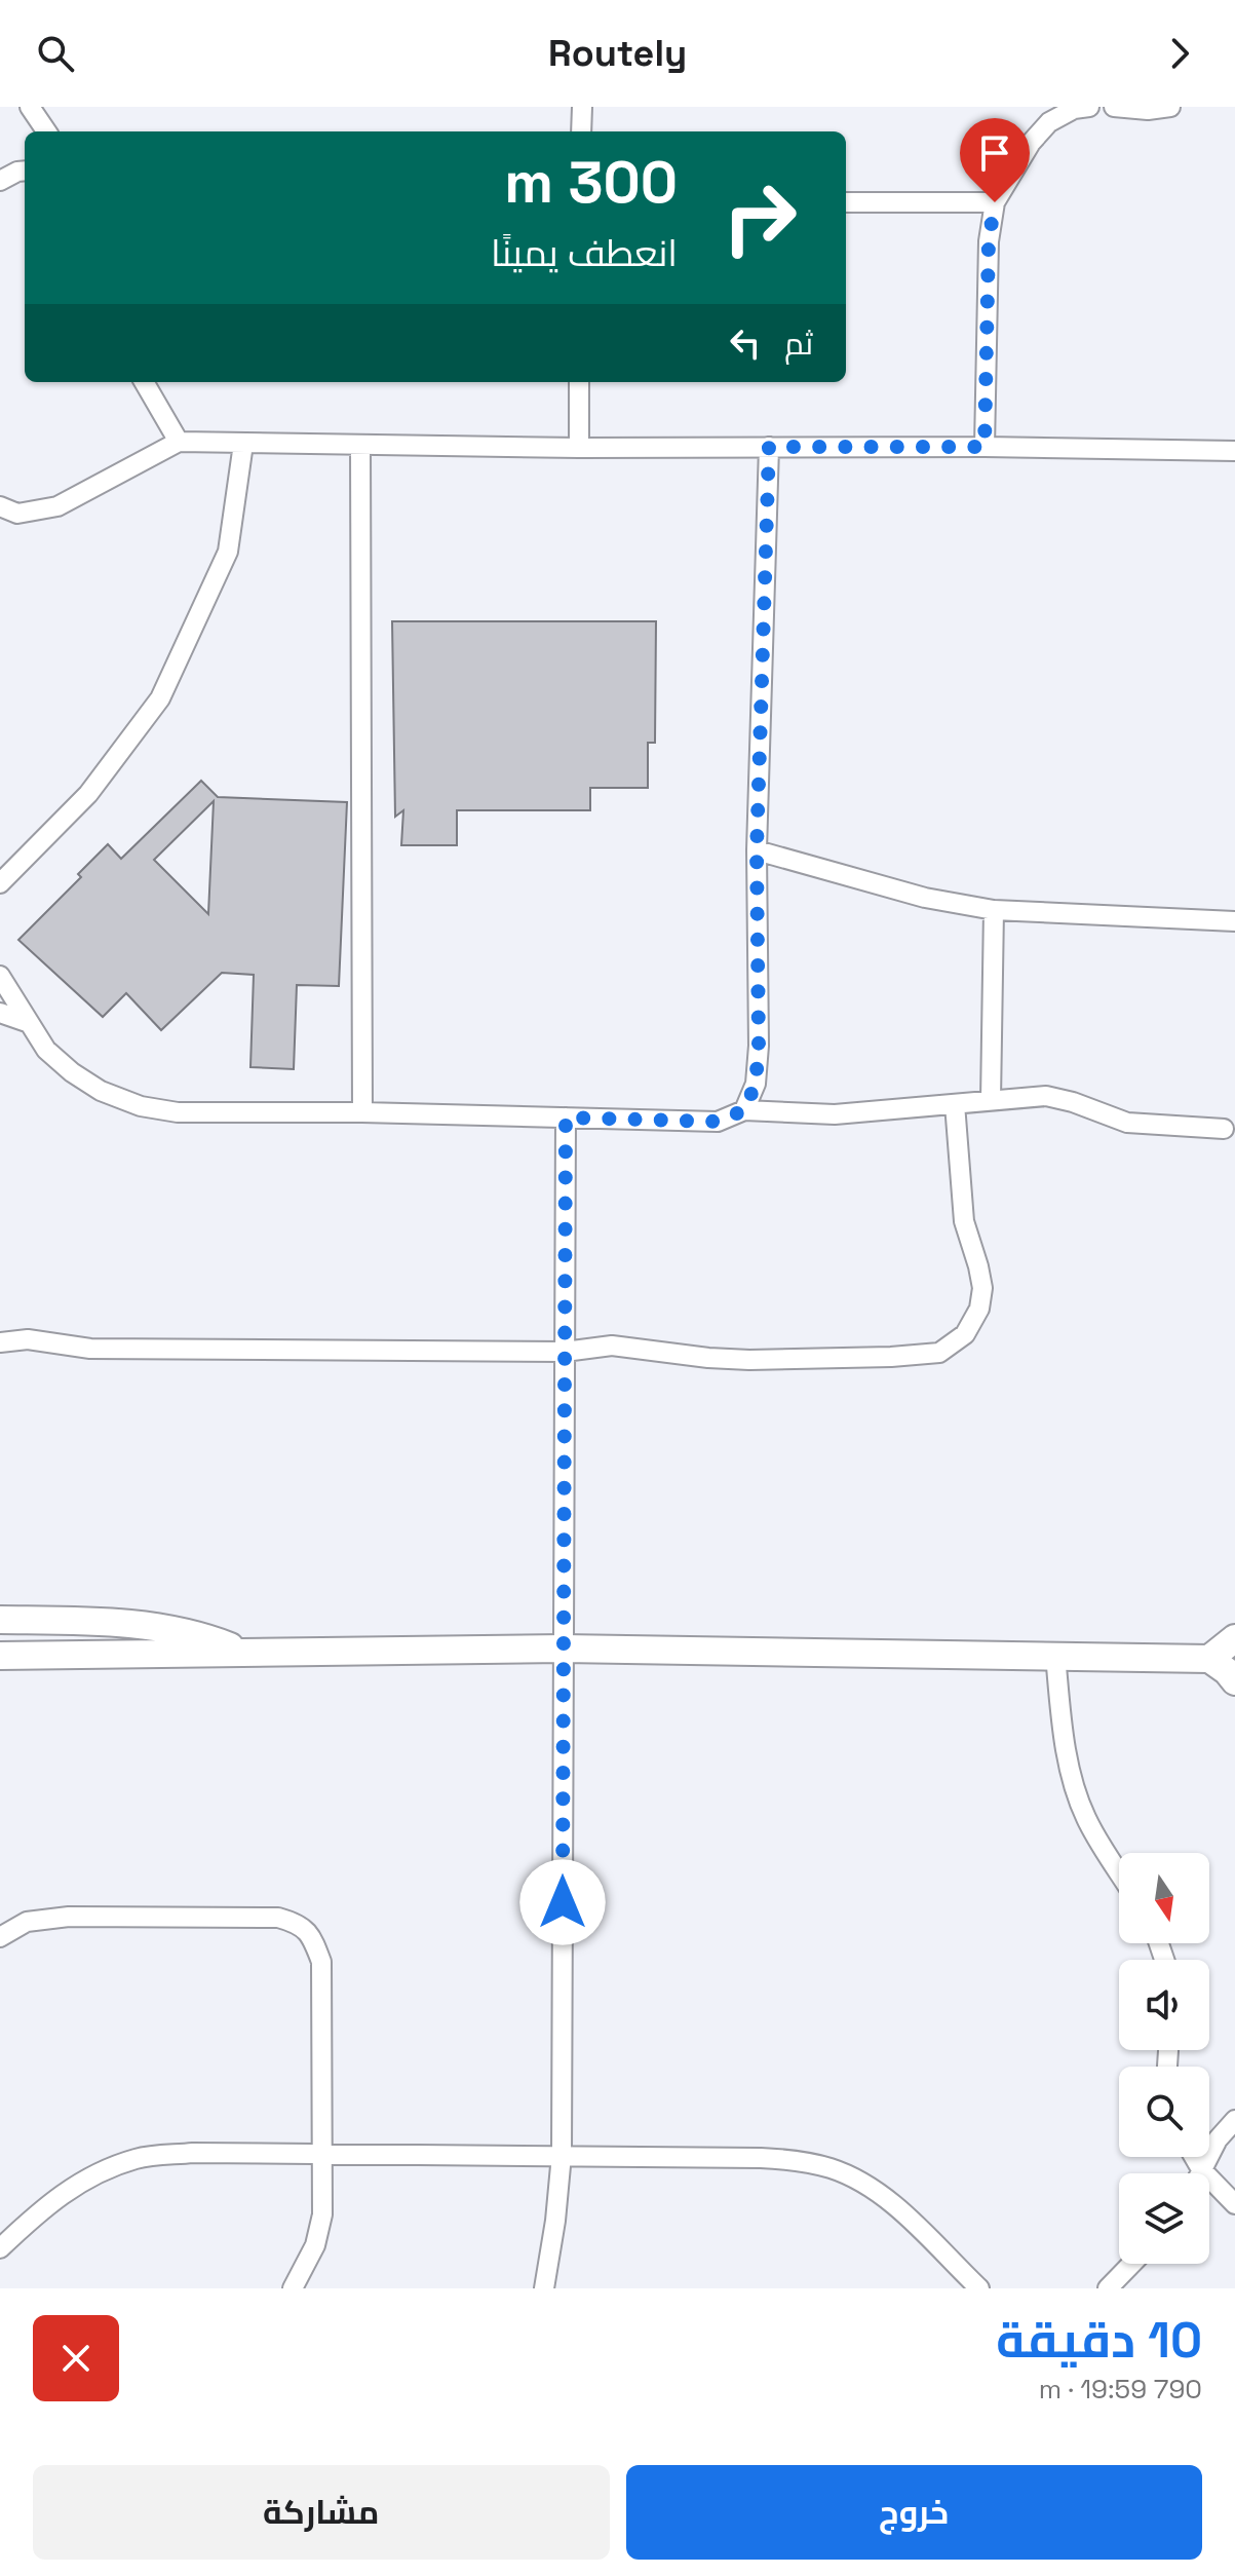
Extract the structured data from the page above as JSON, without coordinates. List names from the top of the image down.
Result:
{
  "north": "bottom",
  "page": {
    "header": "Routely",
    "turn": ["300 m", "انعطف يمينًا"],
    "then": "ثم",
    "heading": ["10 دقيقة", "790 m · 19:59"],
    "buttons": ["خروج", "مشاركة"]
  }
}
